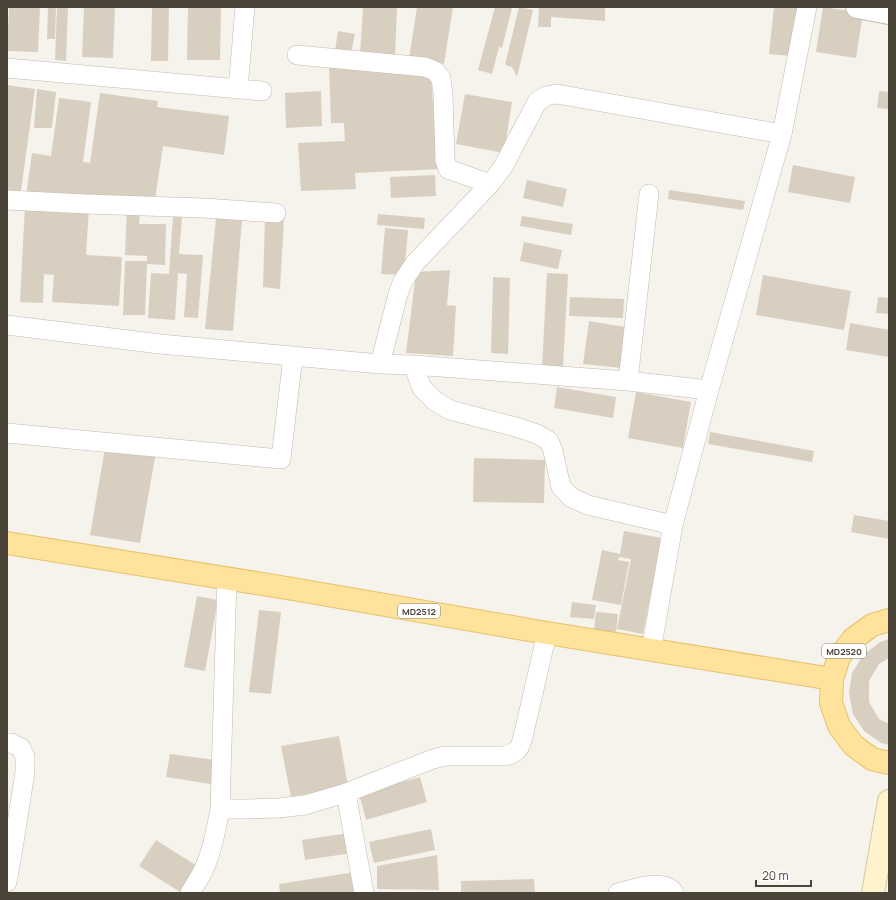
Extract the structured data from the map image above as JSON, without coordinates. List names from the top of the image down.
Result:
{
  "streets": {
    "main road": ["MD2512", "MD2520"]
  },
  "crossings": [
    ["MD2512", "MD2520"]
  ],
  "scale_bar": "20 m"
}
